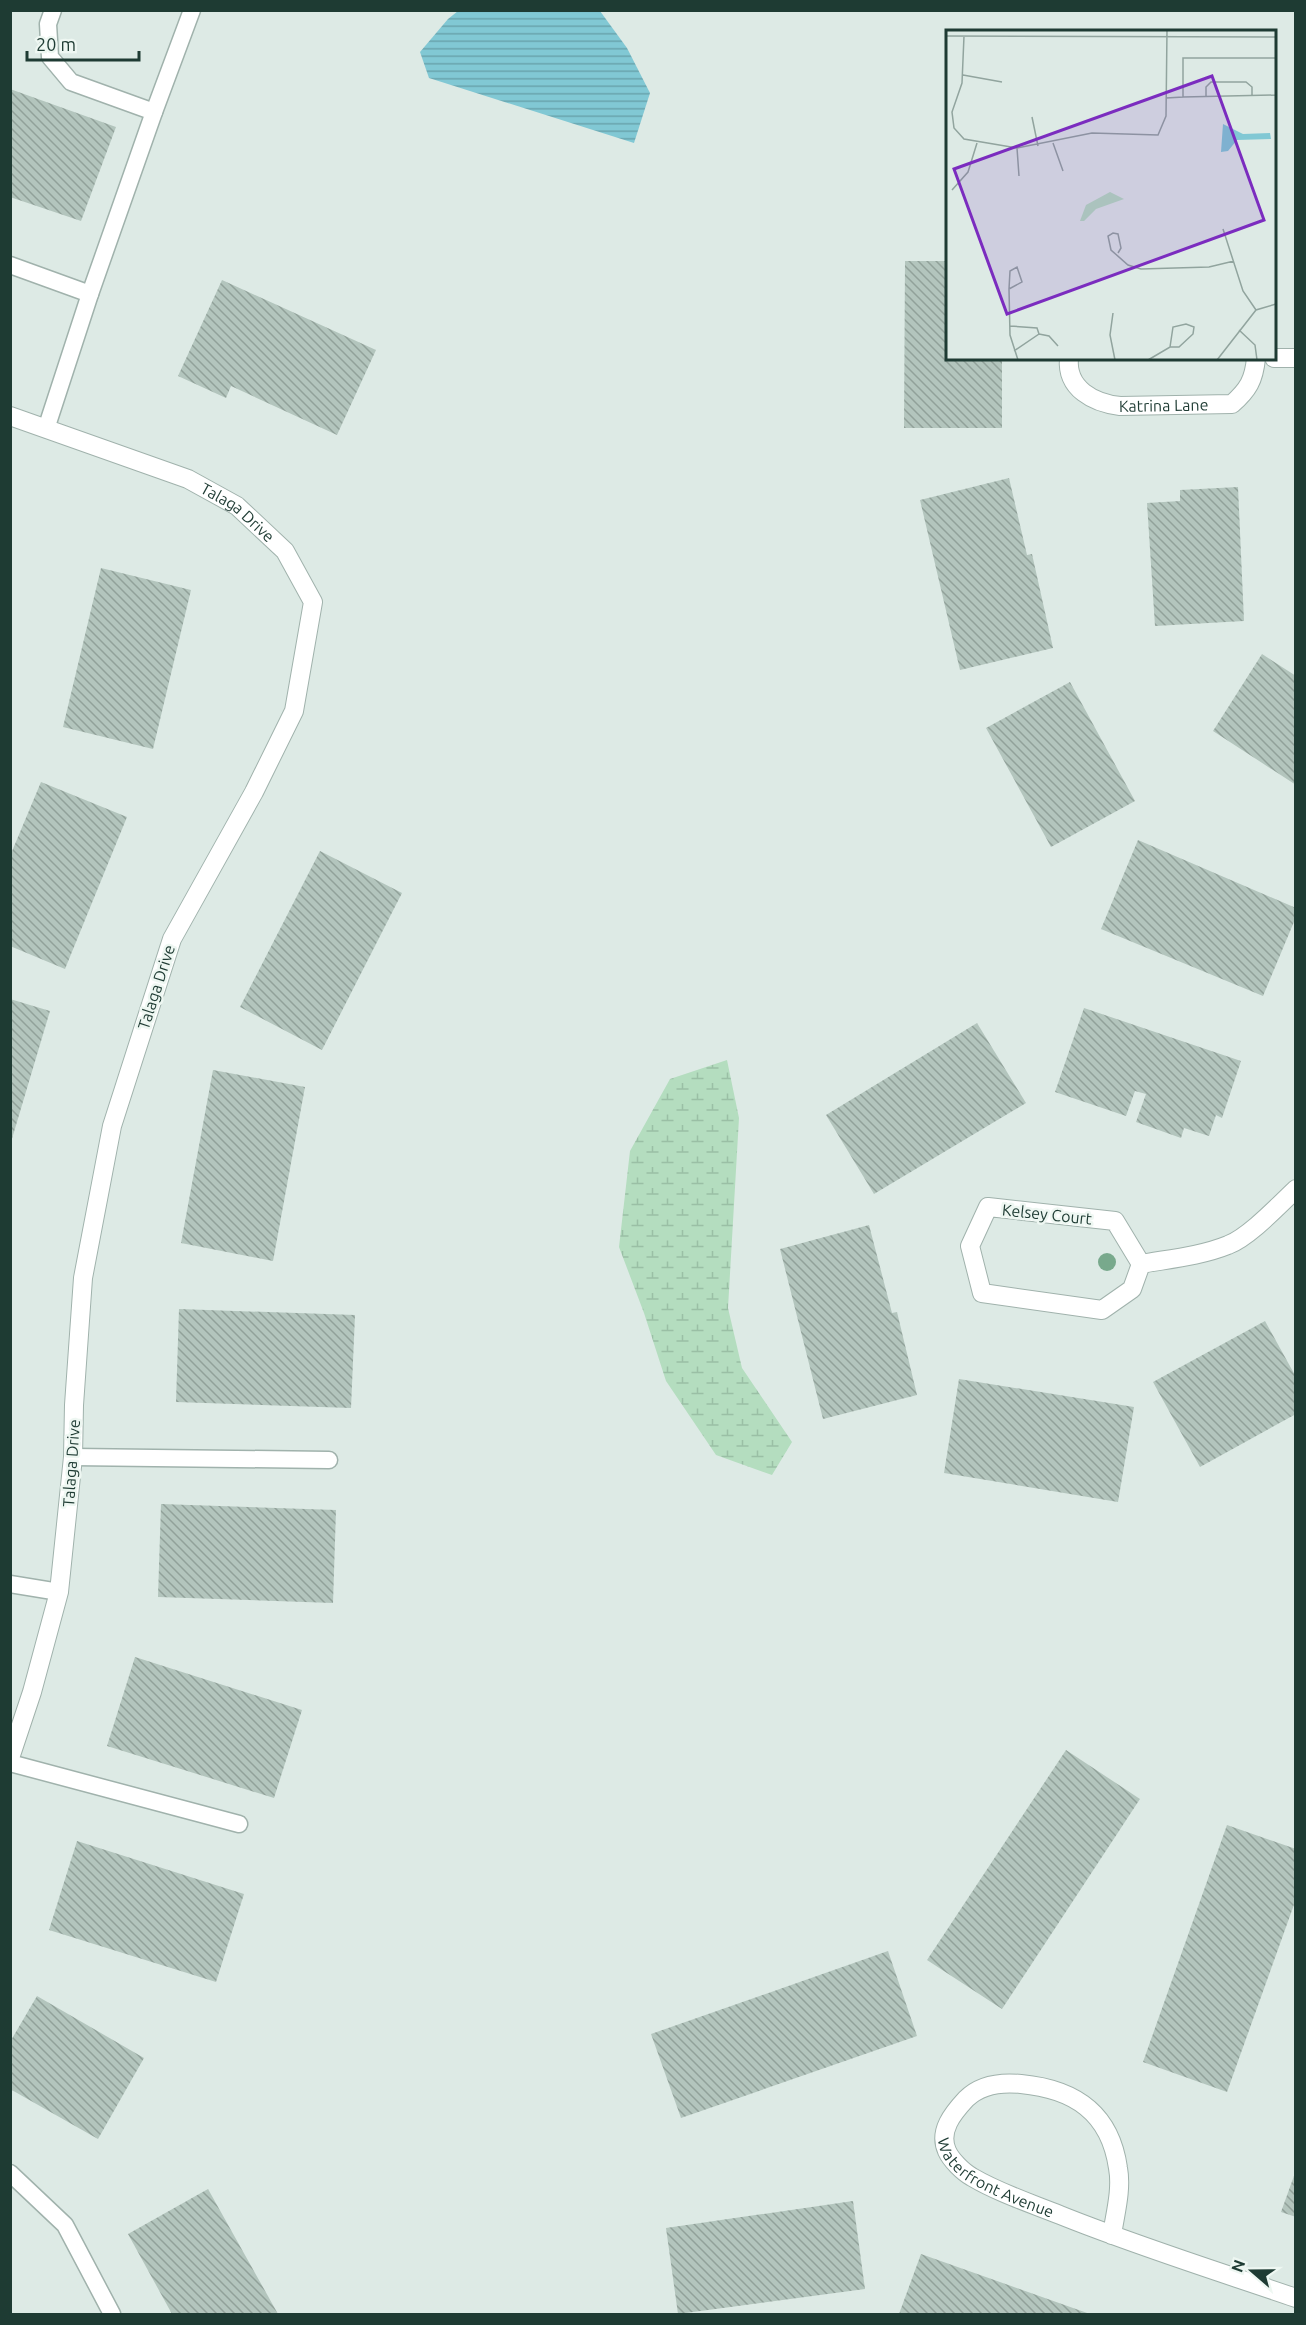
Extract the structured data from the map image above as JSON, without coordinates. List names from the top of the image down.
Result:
{
  "streets": {
    "street": [
      "Katrina Lane",
      "Talaga Drive",
      "Kelsey Court",
      "Waterfront Avenue"
    ]
  },
  "scale_bar": "20 m",
  "north": "left"
}
